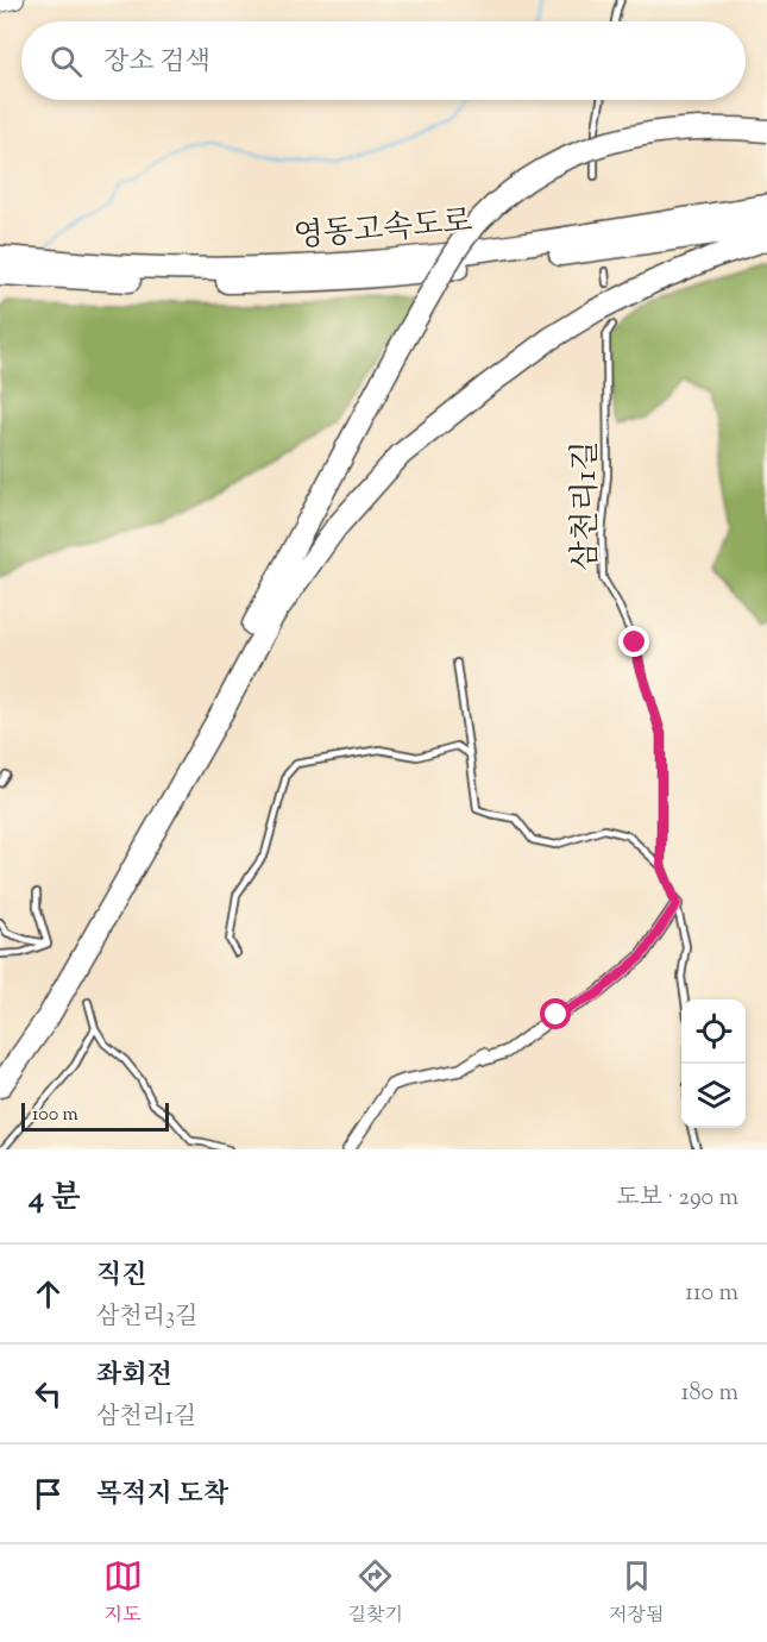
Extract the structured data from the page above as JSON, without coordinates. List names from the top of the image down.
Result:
{
  "streets": {
    "highway": ["영동고속도로"],
    "lane": ["삼천리1길"]
  },
  "scale_bar": "100 m",
  "page": {
    "search": "장소 검색",
    "scale": "100 m",
    "heading": ["4 분", "도보 · 290 m"],
    "list": [
      ["직진", "삼천리3길", "110 m"],
      ["좌회전", "삼천리1길", "180 m"],
      "목적지 도착"
    ],
    "nav": ["지도", "길찾기", "저장됨"]
  }
}
